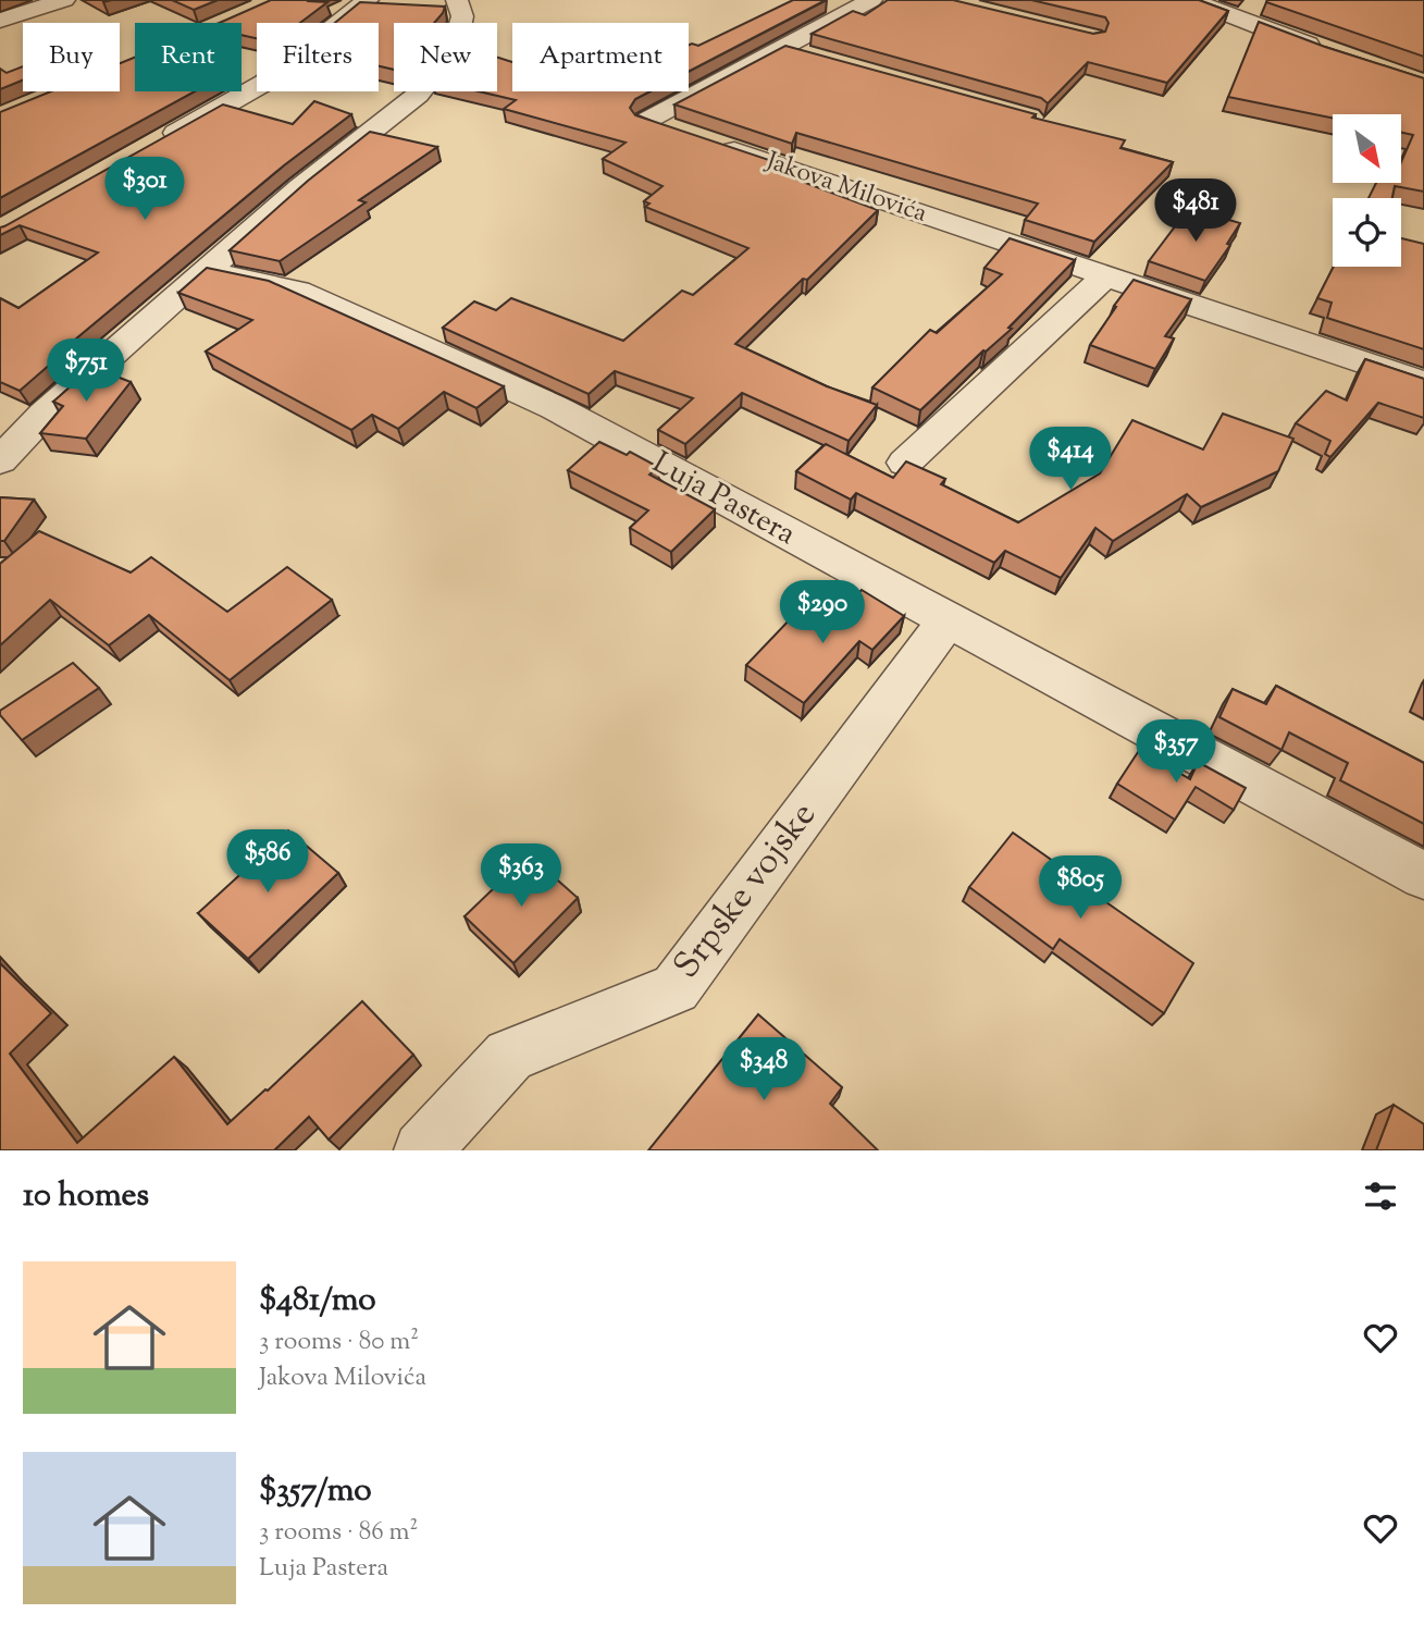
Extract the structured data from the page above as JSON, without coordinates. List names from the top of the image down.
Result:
{
  "streets": {
    "street": ["Jakova Milovića", "Luja Pastera", "Srpske vojske"]
  },
  "crossings": [
    ["Luja Pastera", "Srpske vojske"]
  ],
  "north": "bottom right",
  "page": {
    "chip": [
      "Buy",
      "Rent",
      "Filters",
      "New",
      "Apartment"
    ],
    "price": [
      "$301",
      "$481",
      "$751",
      "$414",
      "$290",
      "$357",
      "$586",
      "$363",
      "$805",
      "$348"
    ],
    "heading": "10 homes",
    "list": [
      {
        "name": "$481/mo",
        "note": "3 rooms · 80 m² · Jakova Milovića"
      },
      {
        "name": "$357/mo",
        "note": "3 rooms · 86 m² · Luja Pastera"
      }
    ]
  }
}
